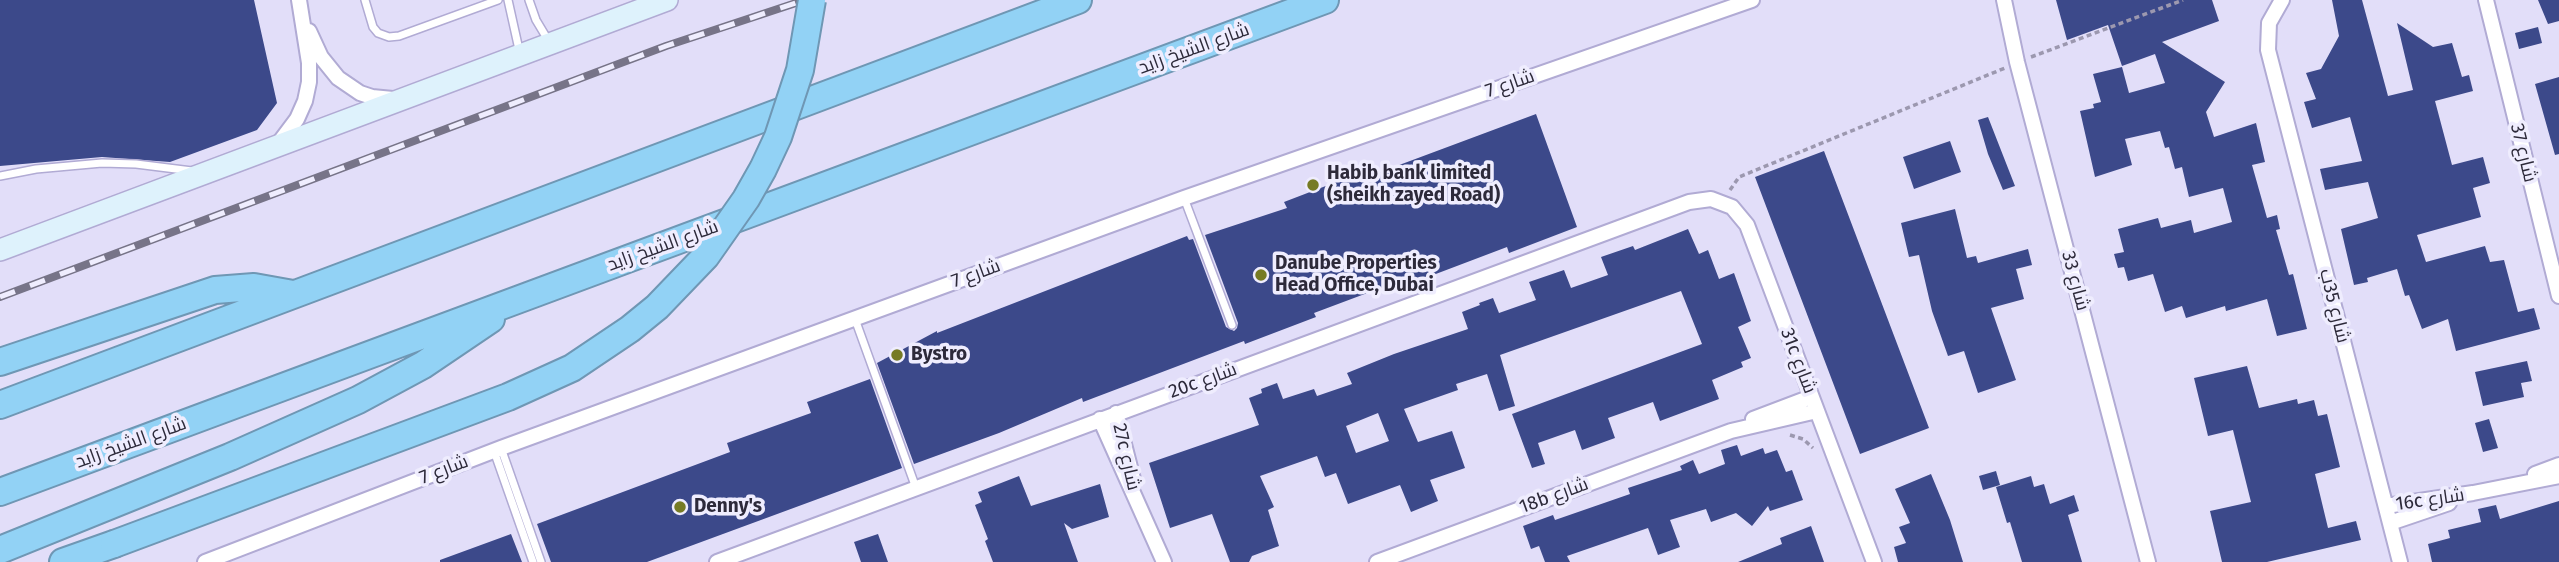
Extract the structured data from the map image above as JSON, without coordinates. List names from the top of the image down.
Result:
{
  "streets": {
    "highway": ["شارع الشيخ زايد"],
    "street": [
      "شارع 7",
      "شارع 37",
      "شارع 33",
      "شارع 35ب",
      "31c شارع",
      "20c شارع",
      "27c شارع",
      "18b شارع",
      "16c شارع"
    ]
  },
  "crossings": [
    ["شارع 35ب", "16c شارع"],
    ["31c شارع", "20c شارع"],
    ["31c شارع", "18b شارع"],
    ["20c شارع", "27c شارع"]
  ],
  "places": [
    "Habib bank limited (sheikh zayed Road)",
    "Danube Properties Head Office, Dubai",
    "Bystro",
    "Denny's"
  ]
}
